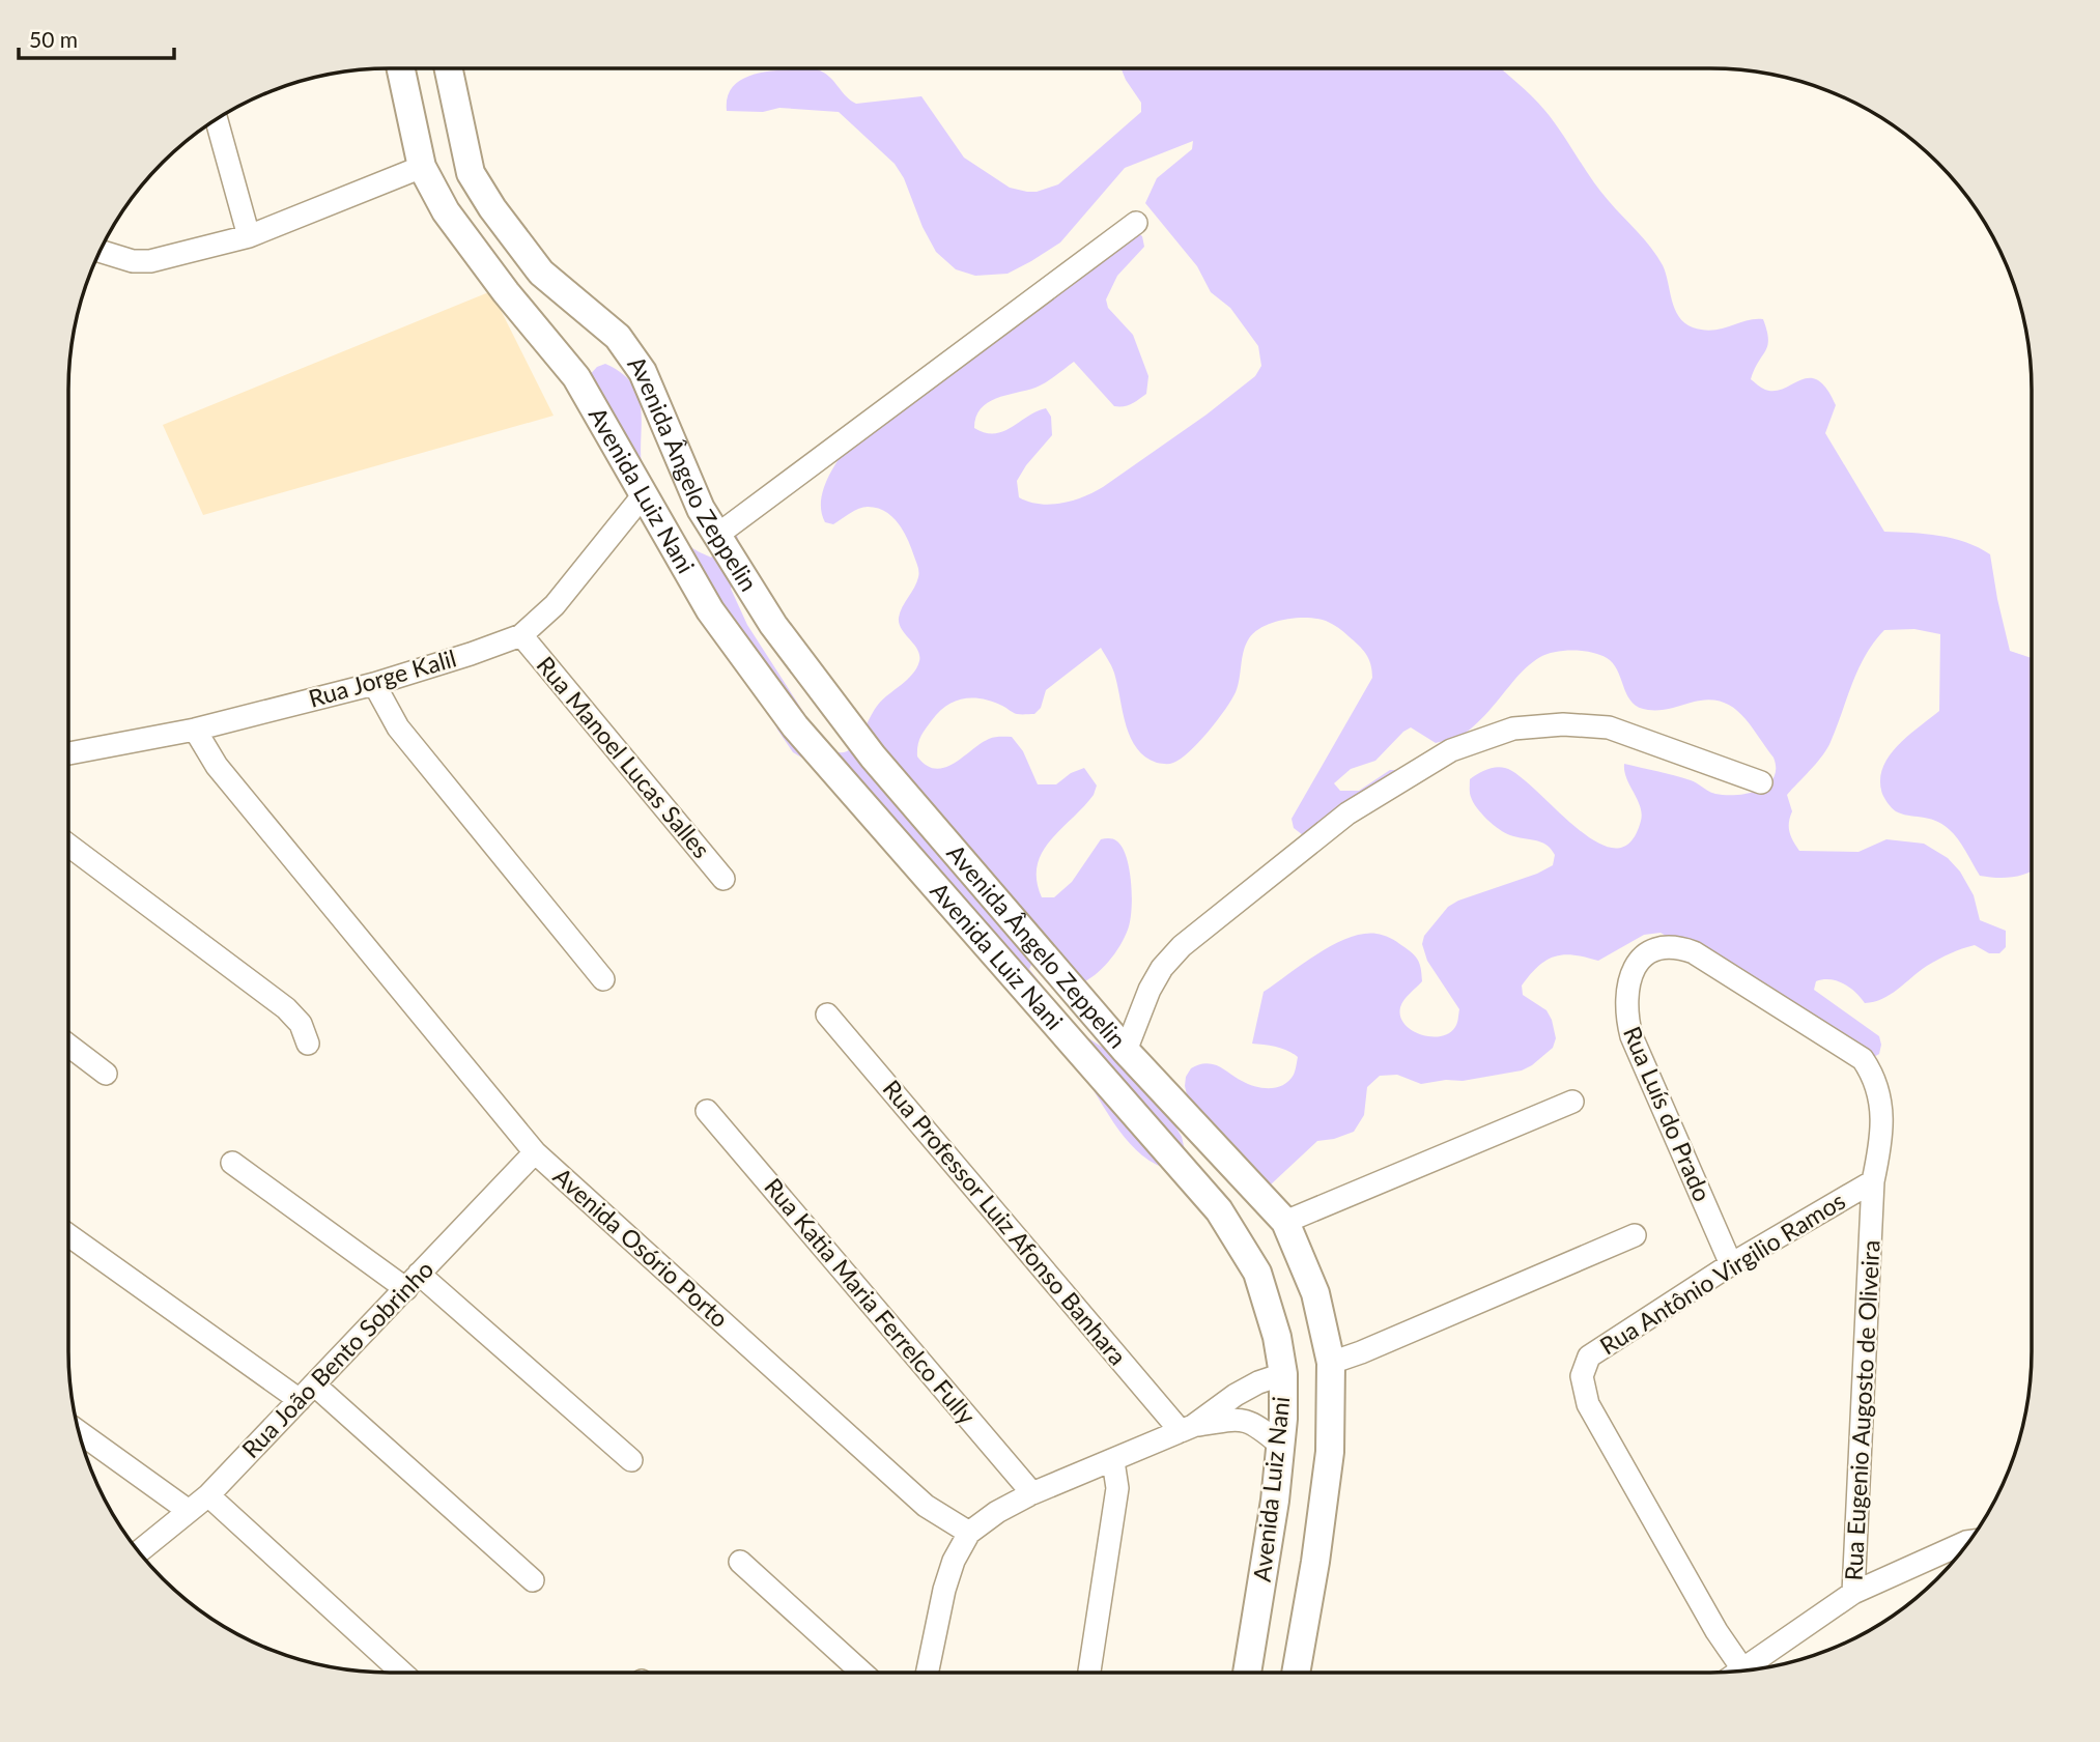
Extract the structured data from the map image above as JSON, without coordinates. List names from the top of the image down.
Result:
{
  "streets": {
    "street": [
      "Avenida Ângelo Zeppelin",
      "Avenida Luiz Nani",
      "Rua Jorge Kalil",
      "Rua Manoel Lucas Salles",
      "Rua Luís do Prado",
      "Rua Professor Luiz Afonso Banhara",
      "Avenida Osório Porto",
      "Rua Antônio Virgilio Ramos",
      "Rua Katia Maria Ferrelco Fully",
      "Rua João Bento Sobrinho",
      "Rua Eugenio Augosto de Oliveira"
    ]
  },
  "crossings": [
    ["Avenida Luiz Nani", "Rua Jorge Kalil"],
    ["Rua Jorge Kalil", "Rua Manoel Lucas Salles"],
    ["Rua Jorge Kalil", "Avenida Osório Porto"],
    ["Rua Luís do Prado", "Rua Antônio Virgilio Ramos"],
    ["Rua Luís do Prado", "Rua Eugenio Augosto de Oliveira"],
    ["Avenida Osório Porto", "Rua João Bento Sobrinho"],
    ["Rua Antônio Virgilio Ramos", "Rua Eugenio Augosto de Oliveira"]
  ],
  "scale_bar": "50 m"
}
